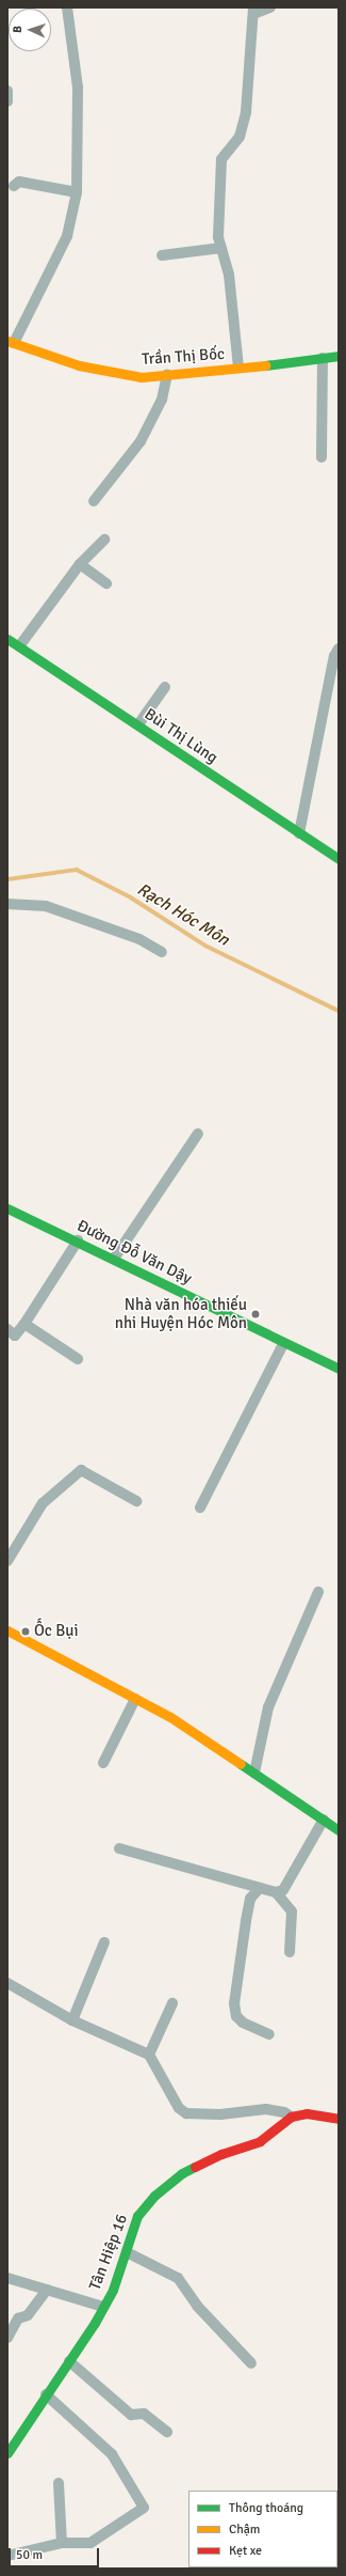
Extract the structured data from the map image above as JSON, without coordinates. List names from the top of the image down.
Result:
{
  "streets": {
    "street": [
      "Trần Thị Bốc",
      "Bùi Thị Lùng",
      "Đường Đỗ Văn Dậy",
      "Tân Hiệp 16"
    ]
  },
  "water": ["Rạch Hóc Môn"],
  "places": ["Nhà văn hóa thiếu nhi Huyện Hóc Môn", "Ốc Bụi"],
  "legend": ["Thông thoáng", "Chậm", "Kẹt xe"],
  "scale_bar": "50 m",
  "north": "left"
}
